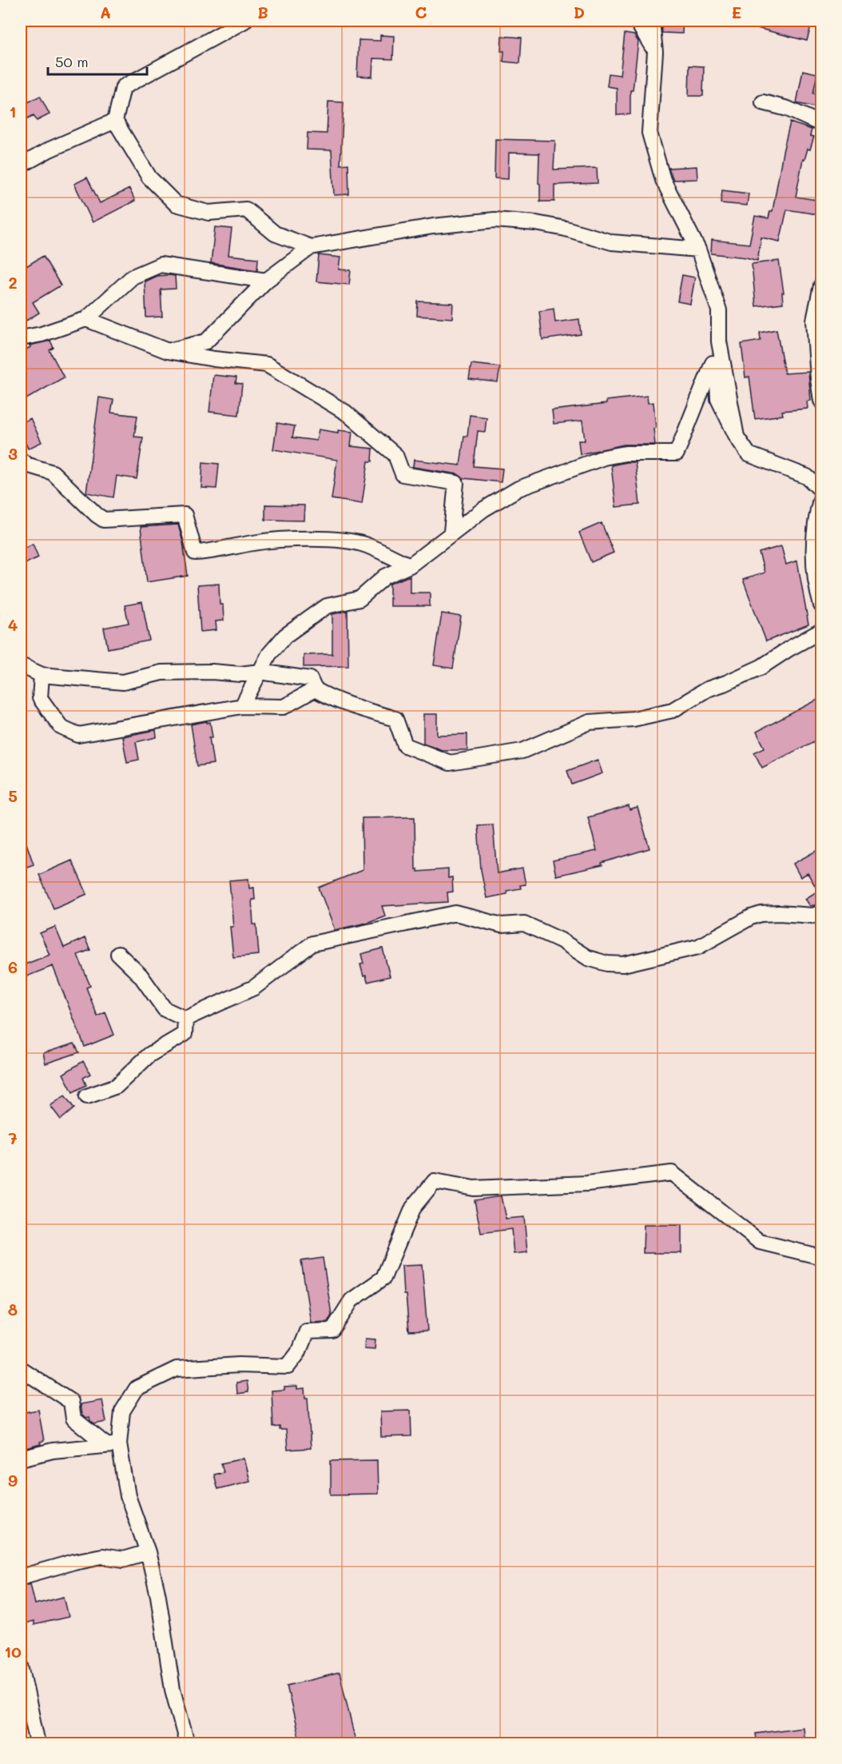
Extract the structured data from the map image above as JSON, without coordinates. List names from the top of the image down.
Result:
{
  "scale_bar": "50 m",
  "grid": {
    "columns": [
      "A",
      "B",
      "C",
      "D",
      "E"
    ],
    "rows": [
      "1",
      "2",
      "3",
      "4",
      "5",
      "6",
      "7",
      "8",
      "9",
      "10"
    ]
  }
}
